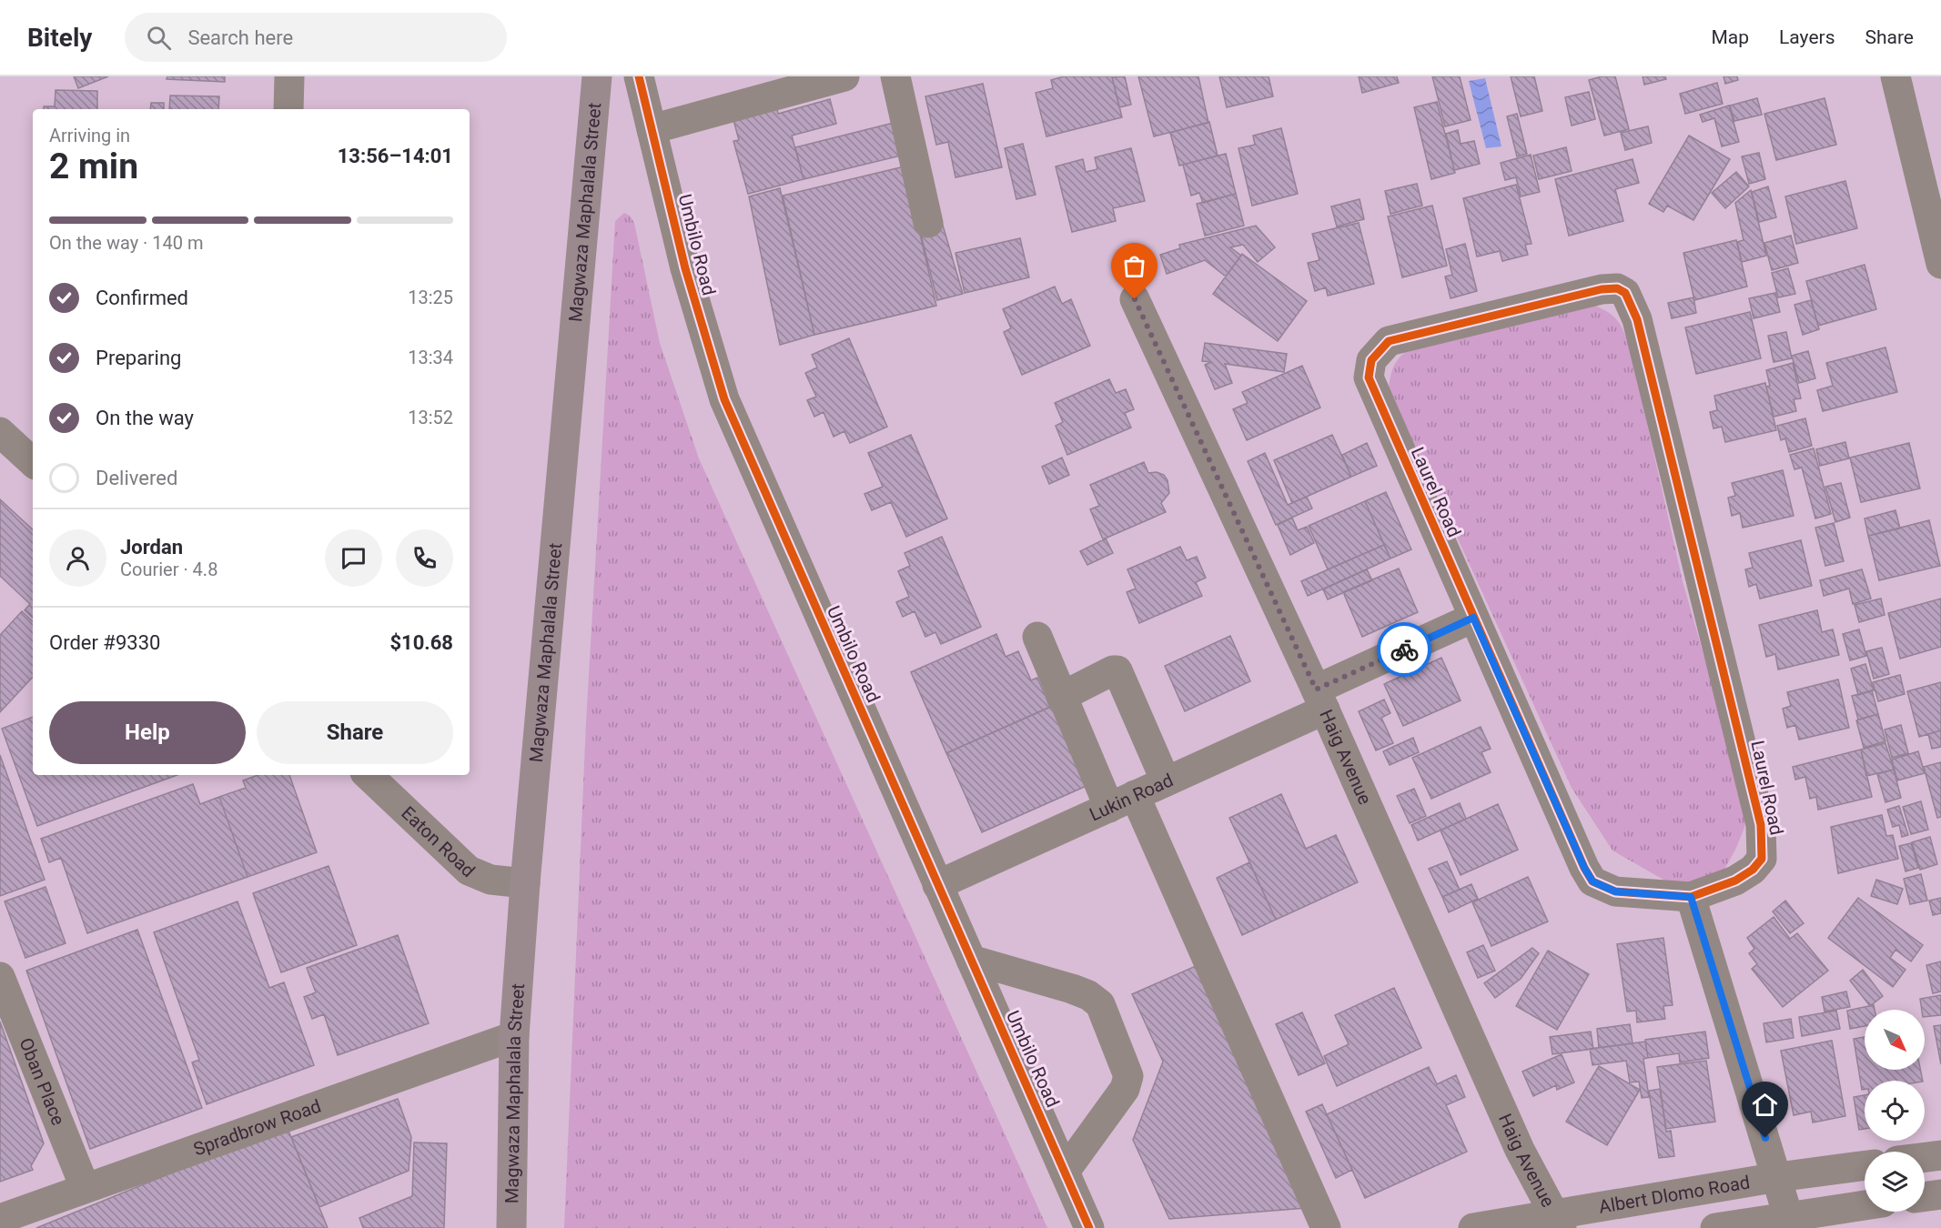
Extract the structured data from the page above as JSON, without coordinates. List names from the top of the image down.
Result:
{
  "streets": {
    "main road": ["Magwaza Maphalala Street"],
    "street": [
      "Umbilo Road",
      "Laurel Road",
      "Haig Avenue",
      "Lukin Road",
      "Eaton Road",
      "Oban Place",
      "Spradbrow Road",
      "Albert Dlomo Road"
    ]
  },
  "crossings": [
    ["Magwaza Maphalala Street", "Eaton Road"],
    ["Magwaza Maphalala Street", "Spradbrow Road"],
    ["Umbilo Road", "Lukin Road"],
    ["Laurel Road", "Lukin Road"],
    ["Haig Avenue", "Lukin Road"],
    ["Haig Avenue", "Albert Dlomo Road"],
    ["Oban Place", "Spradbrow Road"]
  ],
  "north": "bottom right",
  "page": {
    "header": "Bitely",
    "search": "Search here",
    "nav": ["Map", "Layers", "Share"],
    "heading": ["2 min", "Arriving in", "13:56–14:01"],
    "panel": [
      "Jordan",
      "Courier · 4.8",
      "Order #9330",
      "$10.68"
    ],
    "bar": "On the way · 140 m",
    "list": [
      ["Confirmed", "13:25"],
      ["Preparing", "13:34"],
      ["On the way", "13:52"],
      "Delivered"
    ],
    "buttons": ["Help", "Share"]
  }
}
